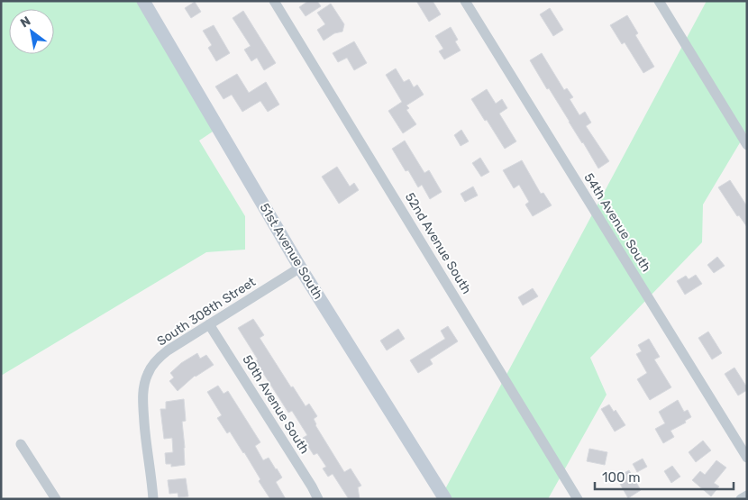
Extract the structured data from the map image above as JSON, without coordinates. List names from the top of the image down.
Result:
{
  "streets": {
    "main road": ["51st Avenue South"],
    "street": [
      "54th Avenue South",
      "52nd Avenue South",
      "South 308th Street",
      "50th Avenue South"
    ]
  },
  "crossings": [
    ["51st Avenue South", "South 308th Street"],
    ["South 308th Street", "50th Avenue South"]
  ],
  "scale_bar": "100 m",
  "north": "top left"
}
